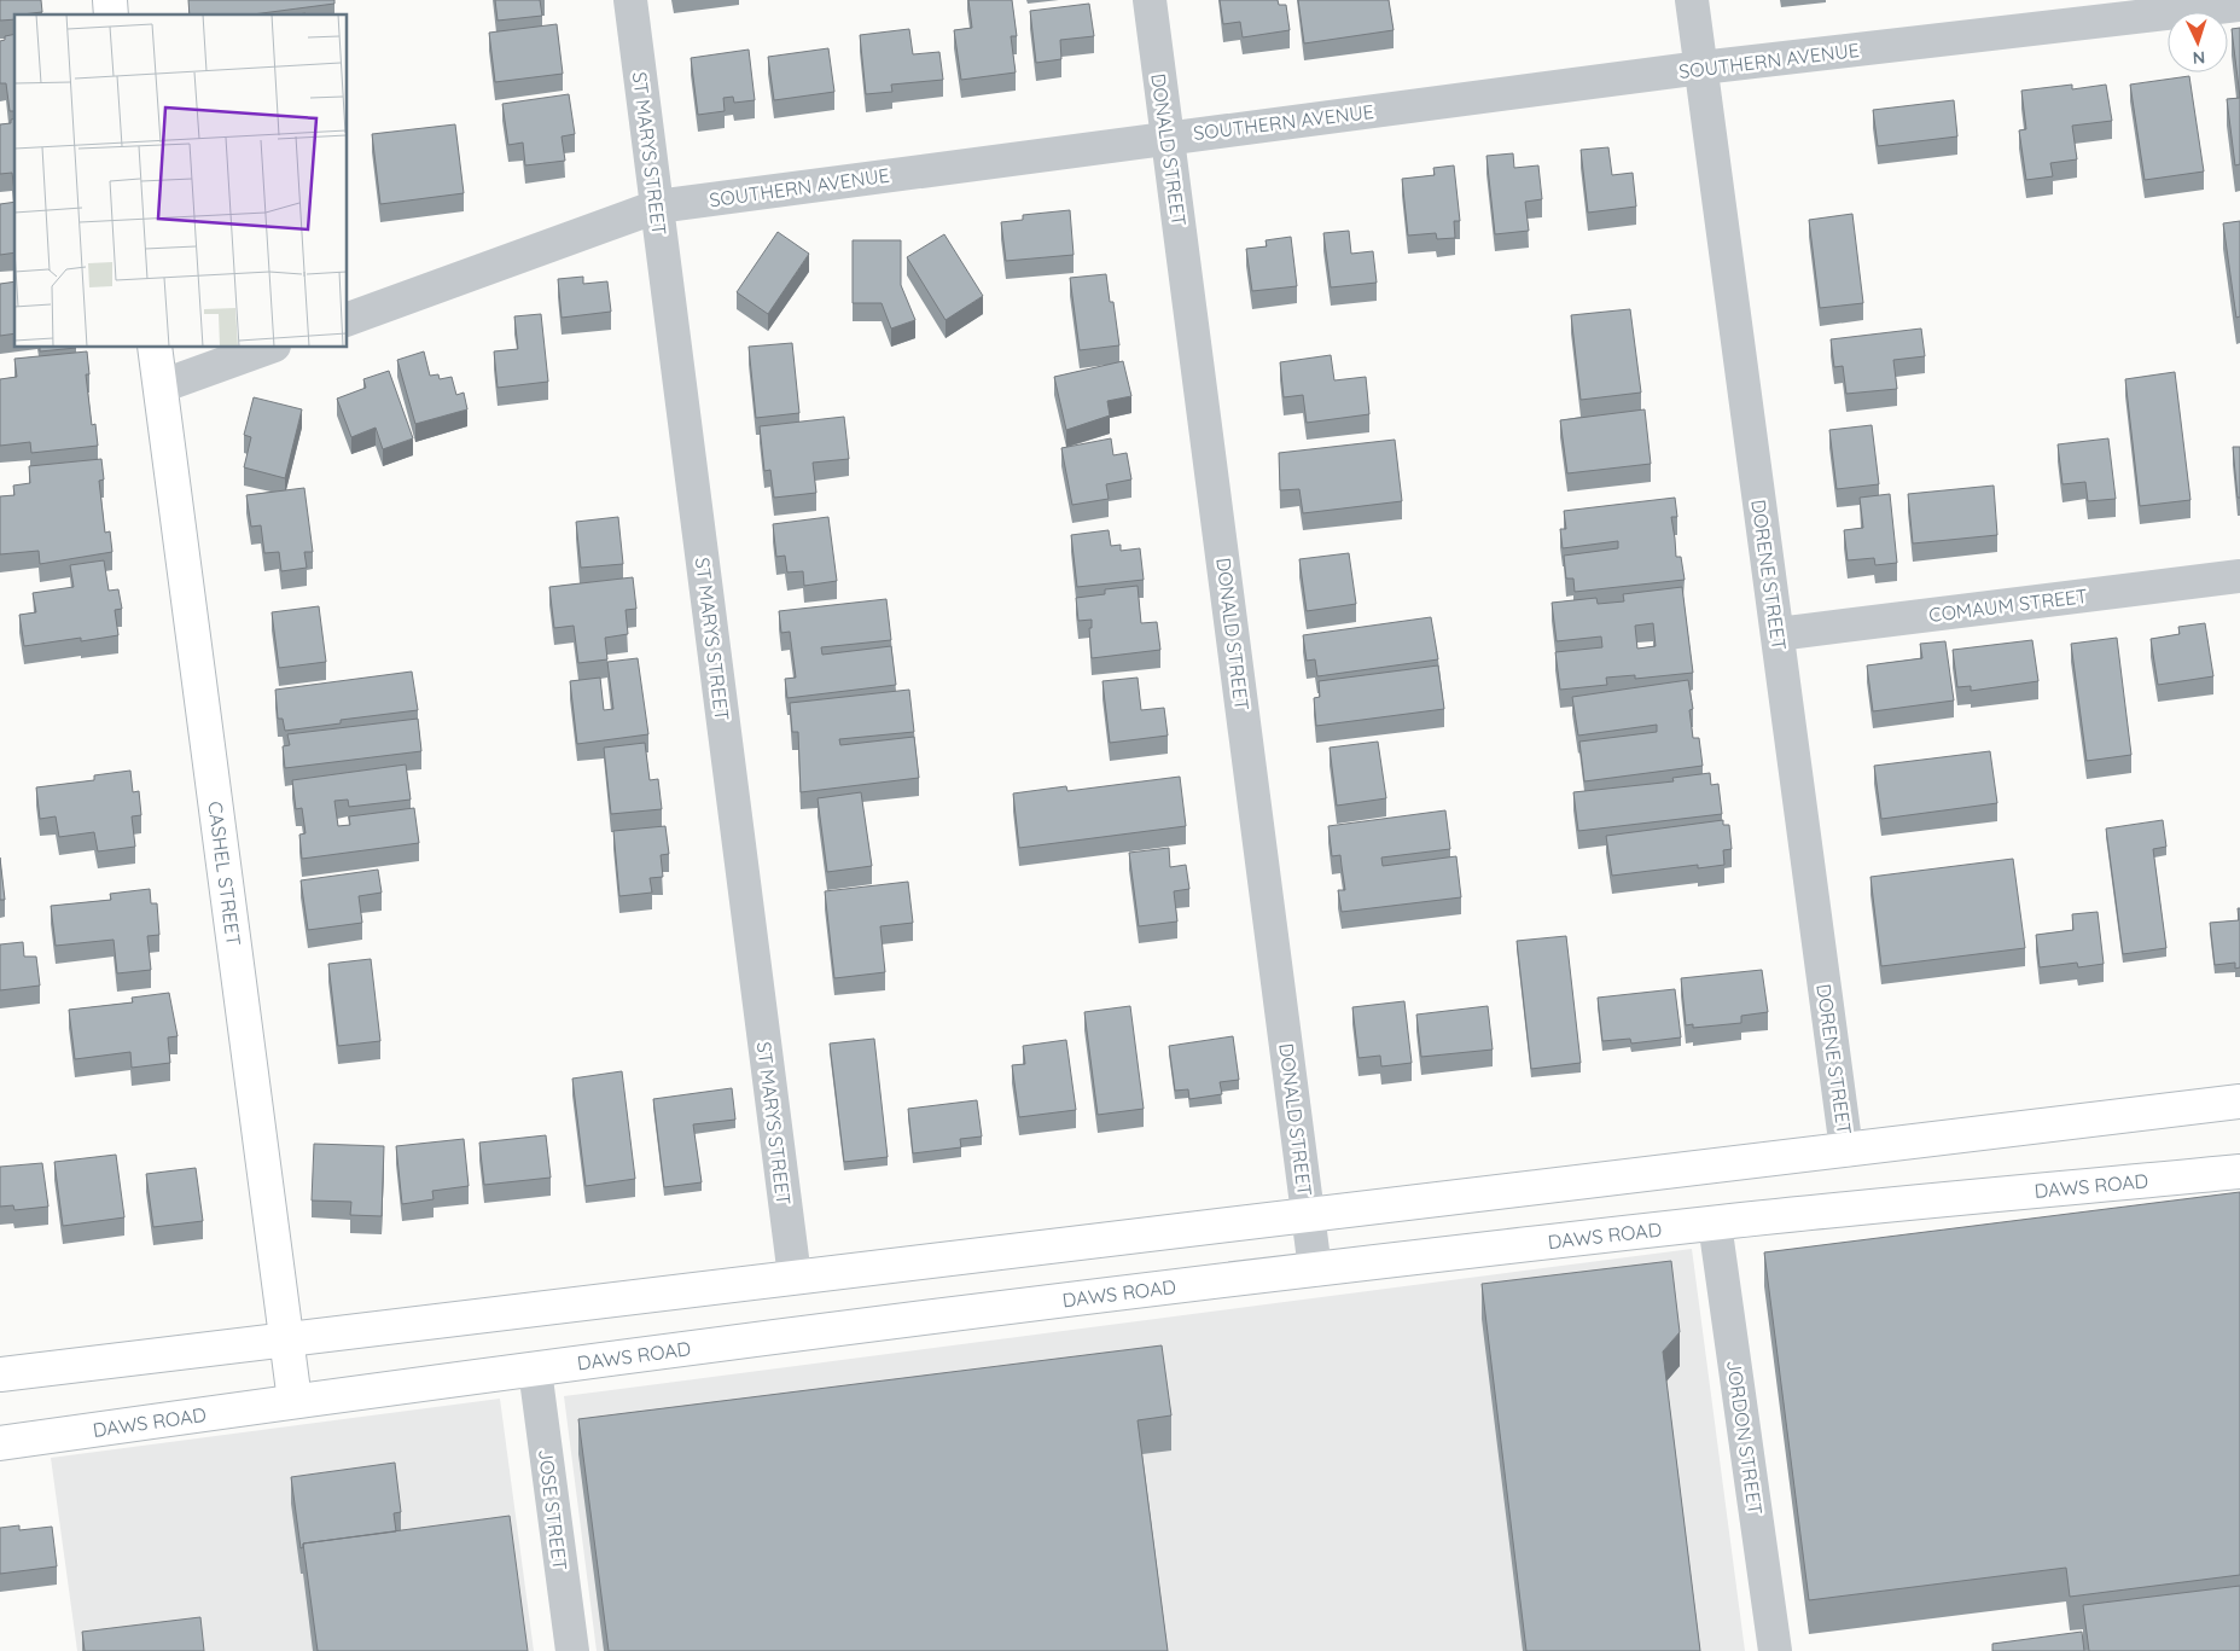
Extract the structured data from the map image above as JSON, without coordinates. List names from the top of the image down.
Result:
{
  "streets": {
    "main road": ["CASHEL STREET", "DAWS ROAD"],
    "street": [
      "SOUTHERN AVENUE",
      "DONALD STREET",
      "ST MARYS STREET",
      "DORENE STREET",
      "COMAUM STREET",
      "JORDON STREET",
      "JOSE STREET"
    ]
  },
  "crossings": [
    ["SOUTHERN AVENUE", "DONALD STREET"],
    ["SOUTHERN AVENUE", "ST MARYS STREET"],
    ["SOUTHERN AVENUE", "DORENE STREET"],
    ["DONALD STREET", "DAWS ROAD"],
    ["DORENE STREET", "COMAUM STREET"],
    ["CASHEL STREET", "DAWS ROAD"],
    ["DAWS ROAD", "JORDON STREET"],
    ["DAWS ROAD", "JOSE STREET"]
  ],
  "north": "bottom"
}
